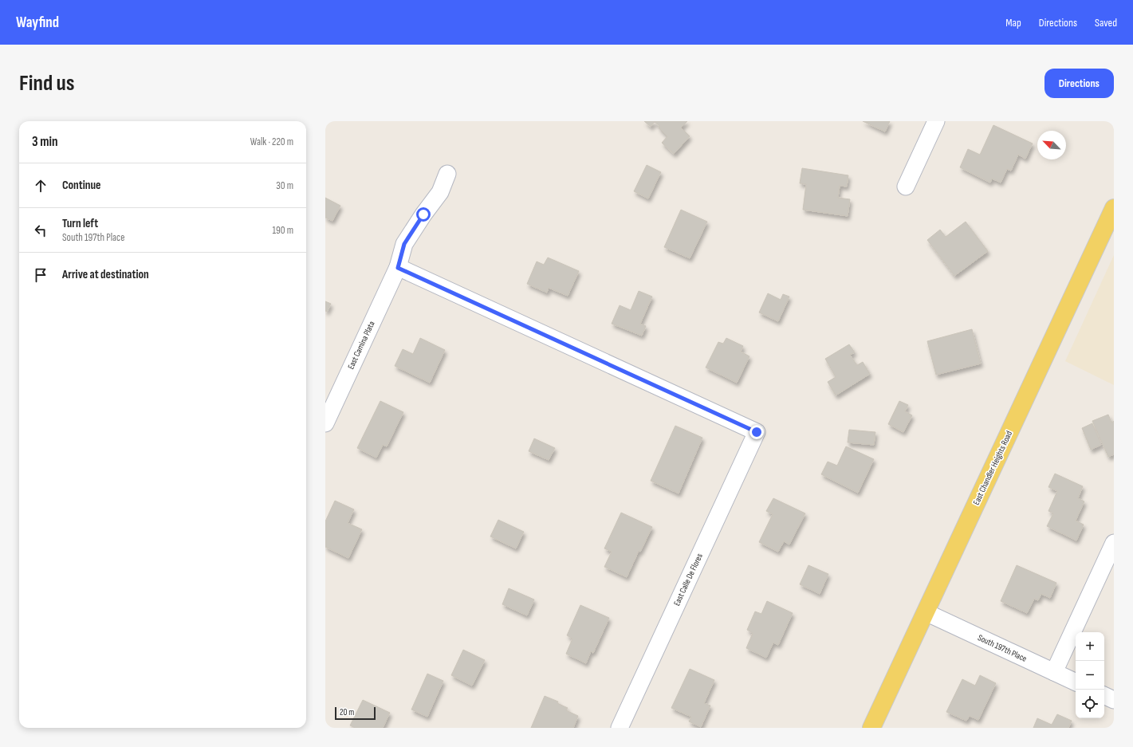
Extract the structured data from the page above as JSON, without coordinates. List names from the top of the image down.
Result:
{
  "streets": {
    "main road": ["East Chandler Heights Road"],
    "street": ["East Camina Plata", "East Calle De Flores", "South 197th Place"]
  },
  "crossings": [
    ["East Camina Plata", "East Calle De Flores"],
    ["East Chandler Heights Road", "South 197th Place"]
  ],
  "scale_bar": "20 m",
  "north": "top left",
  "page": {
    "header": "Wayfind",
    "nav": ["Map", "Directions", "Saved"],
    "buttons": "Directions",
    "title": "Find us",
    "heading": ["3 min", "Walk · 220 m"],
    "list": [
      ["Continue", "30 m"],
      ["Turn left", "South 197th Place", "190 m"],
      "Arrive at destination"
    ],
    "map_buttons": ["+", "−"],
    "scale": "20 m"
  }
}
